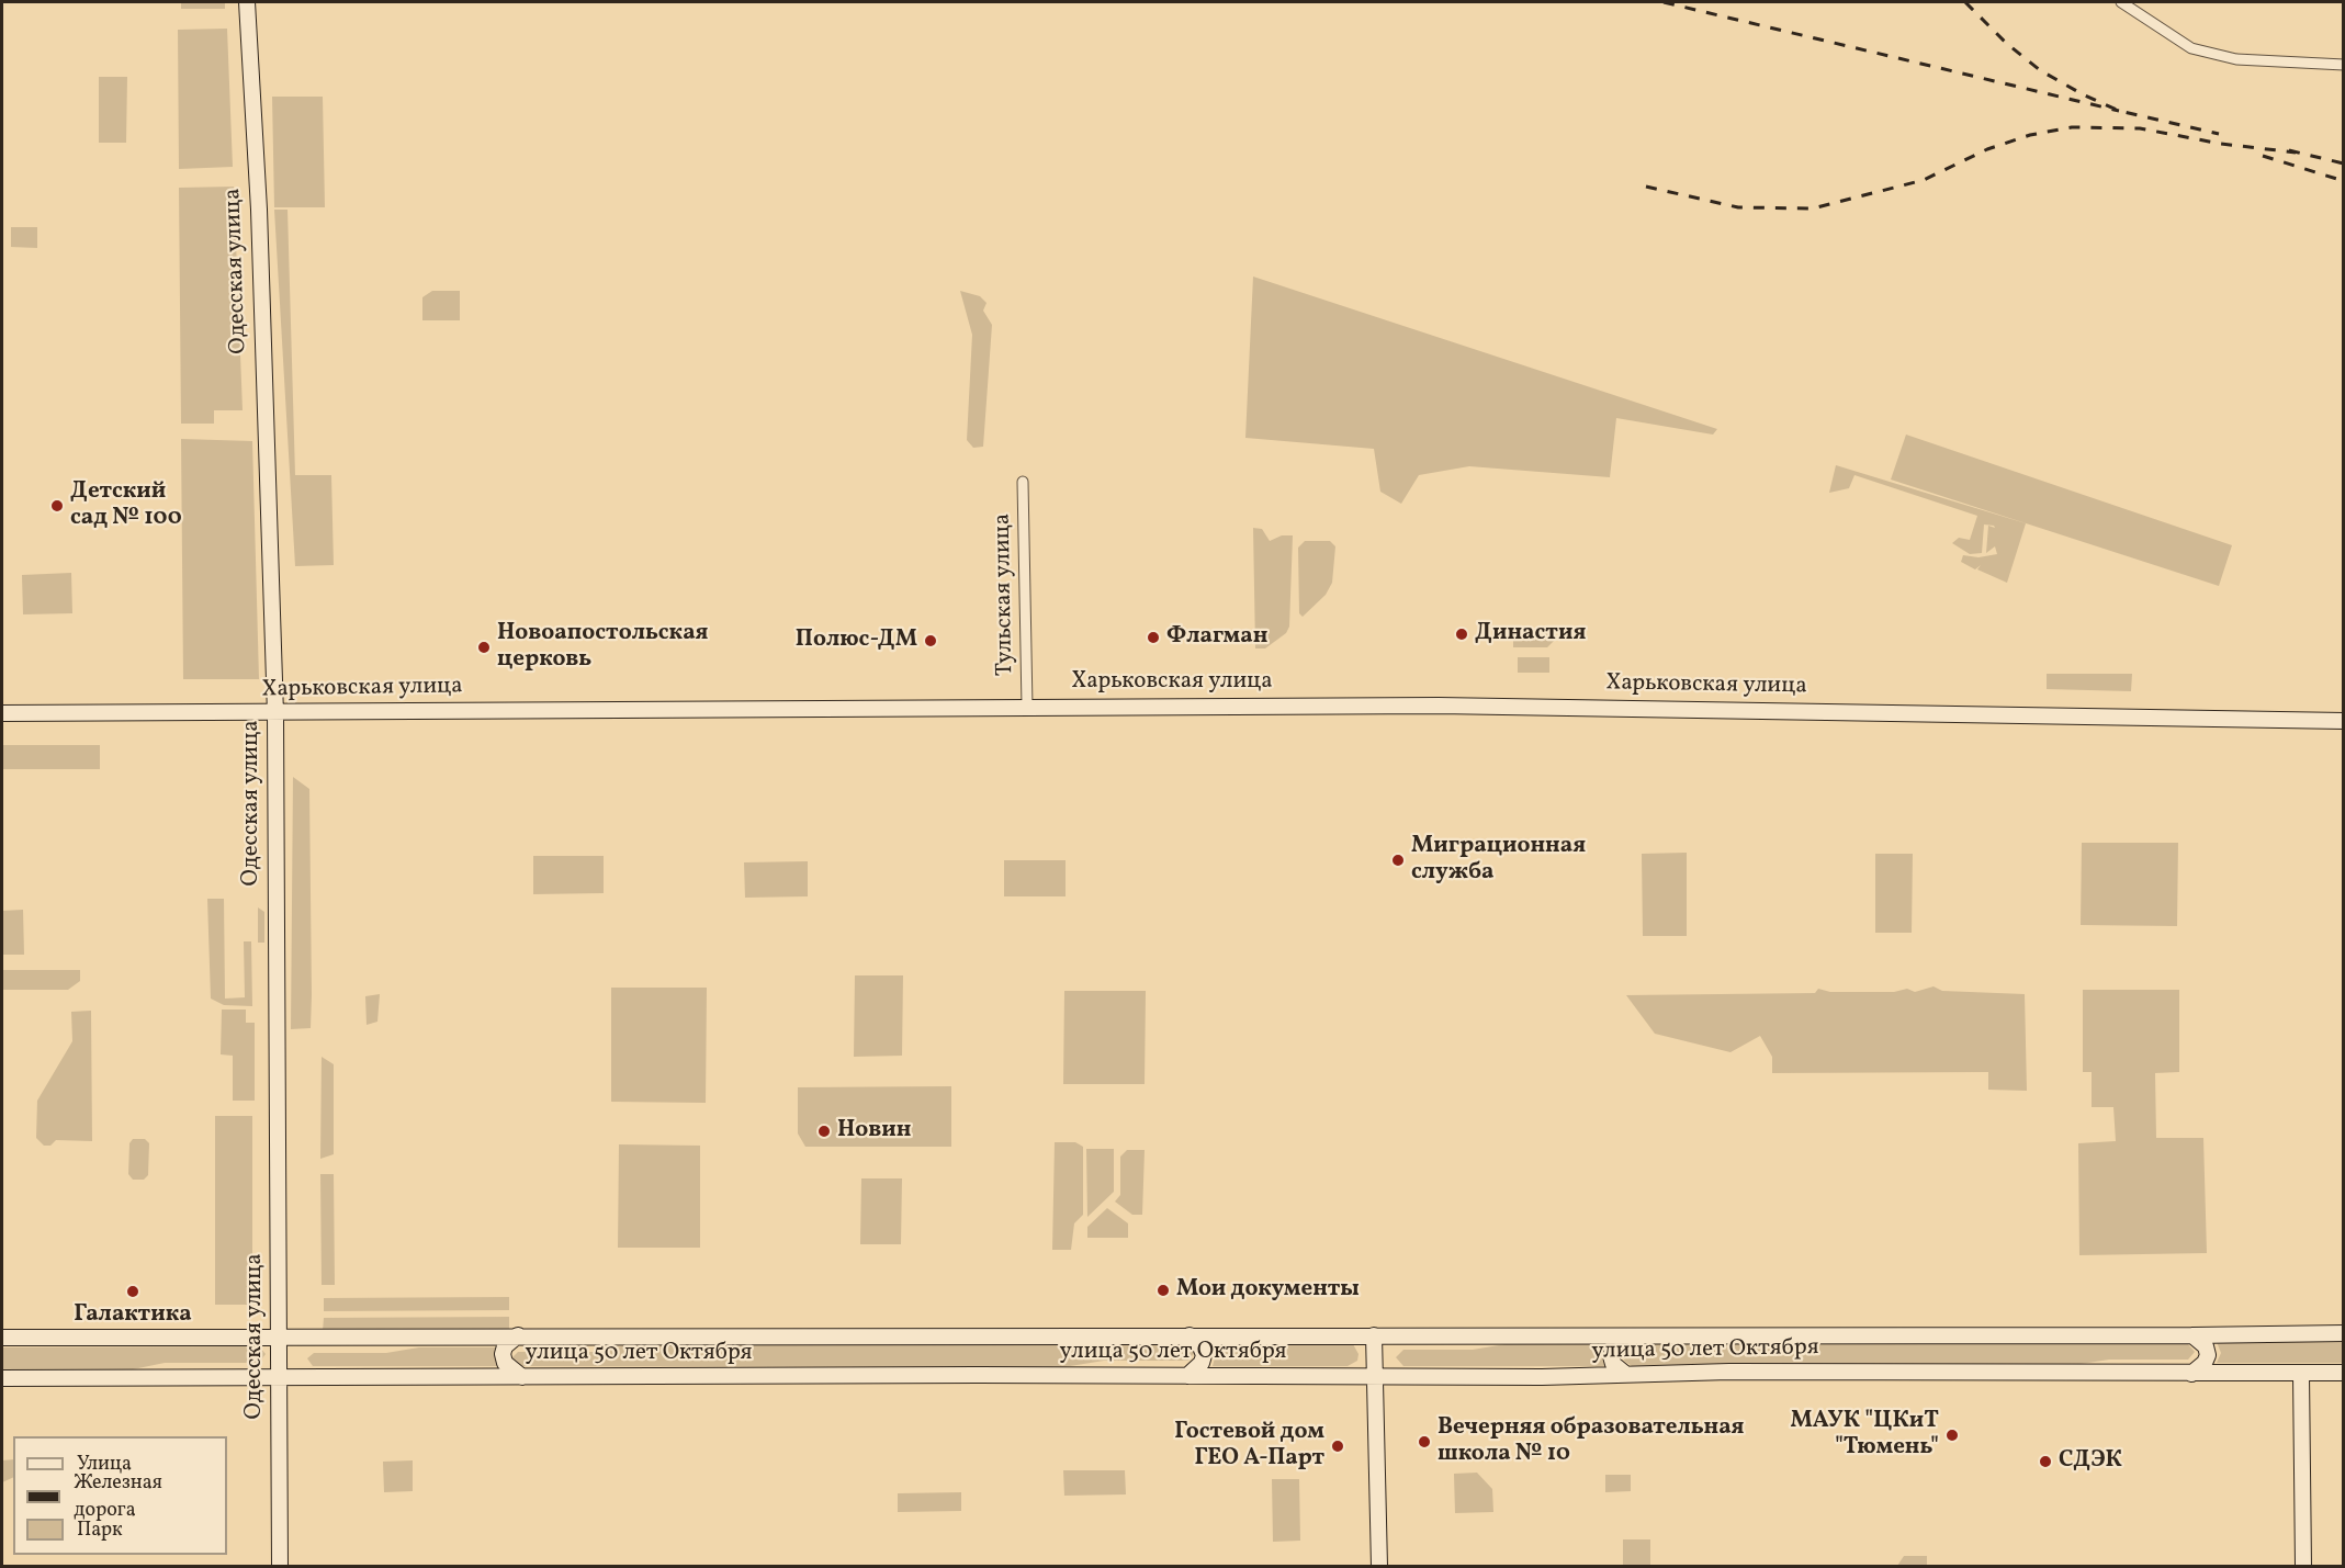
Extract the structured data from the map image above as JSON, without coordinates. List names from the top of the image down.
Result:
{
  "streets": {
    "main road": ["Одесская улица", "Харьковская улица", "улица 50 лет Октября"],
    "street": ["Тульская улица"]
  },
  "crossings": [
    ["Одесская улица", "Харьковская улица"],
    ["Одесская улица", "улица 50 лет Октября"],
    ["Тульская улица", "Харьковская улица"]
  ],
  "places": [
    "Детский сад № 100",
    "Династия",
    "Флагман",
    "Полюс-ДМ",
    "Новоапостольская церковь",
    "Миграционная служба",
    "Новин",
    "Мои документы",
    "Галактика",
    "МАУК \"ЦКиТ \"Тюмень\"",
    "Вечерняя образовательная школа № 10",
    "Гостевой дом ГЕО А-Парт",
    "СДЭК"
  ],
  "legend": ["Улица", "Железная дорога", "Парк"]
}
